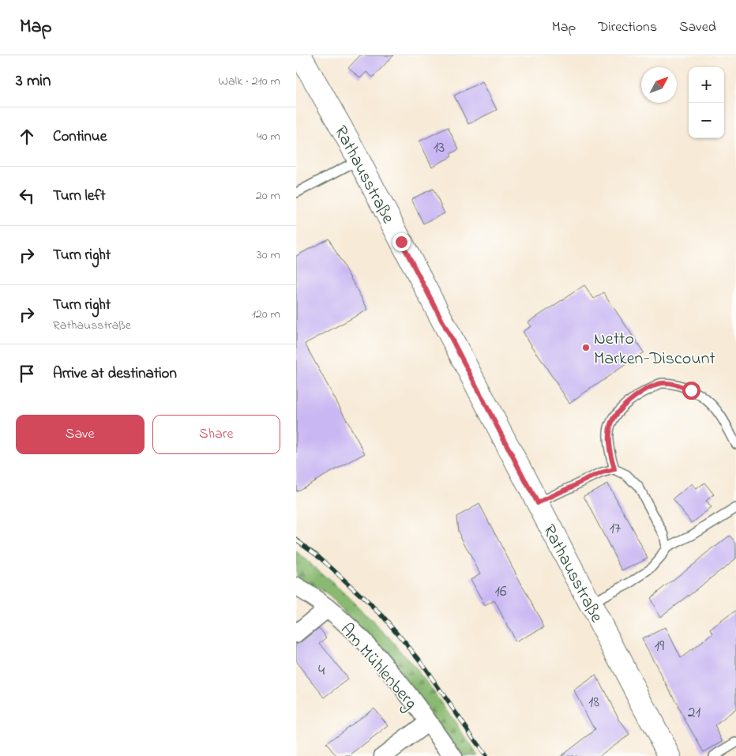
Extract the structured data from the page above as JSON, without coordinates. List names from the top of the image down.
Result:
{
  "streets": {
    "main road": ["Rathausstraße"],
    "street": ["Am Mühlenberg"]
  },
  "places": ["Netto Marken-Discount"],
  "house_numbers": [
    "13",
    "17",
    "16",
    "19",
    "4",
    "18",
    "21"
  ],
  "north": "top right",
  "page": {
    "header": "Map",
    "nav": ["Map", "Directions", "Saved"],
    "heading": ["3 min", "Walk · 210 m"],
    "map_buttons": ["+", "−"],
    "list": [
      ["Continue", "40 m"],
      ["Turn left", "20 m"],
      ["Turn right", "30 m"],
      ["Turn right", "Rathausstraße", "120 m"],
      "Arrive at destination"
    ],
    "buttons": ["Save", "Share"]
  }
}
